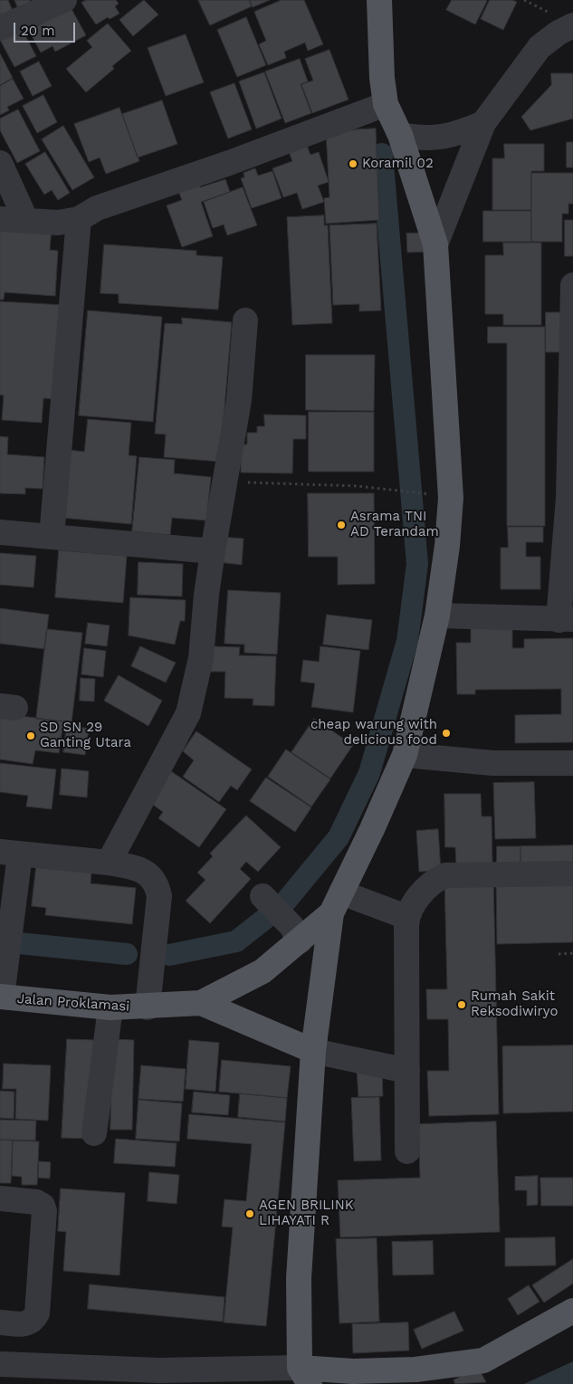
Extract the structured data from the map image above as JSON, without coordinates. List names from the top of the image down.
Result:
{
  "streets": {
    "main road": ["Jalan Proklamasi"]
  },
  "places": [
    "Koramil 02",
    "Asrama TNI AD Terandam",
    "cheap warung with delicious food",
    "SD SN 29 Ganting Utara",
    "Rumah Sakit Reksodiwiryo",
    "AGEN BRILINK LIHAYATI R"
  ],
  "scale_bar": "20 m"
}
